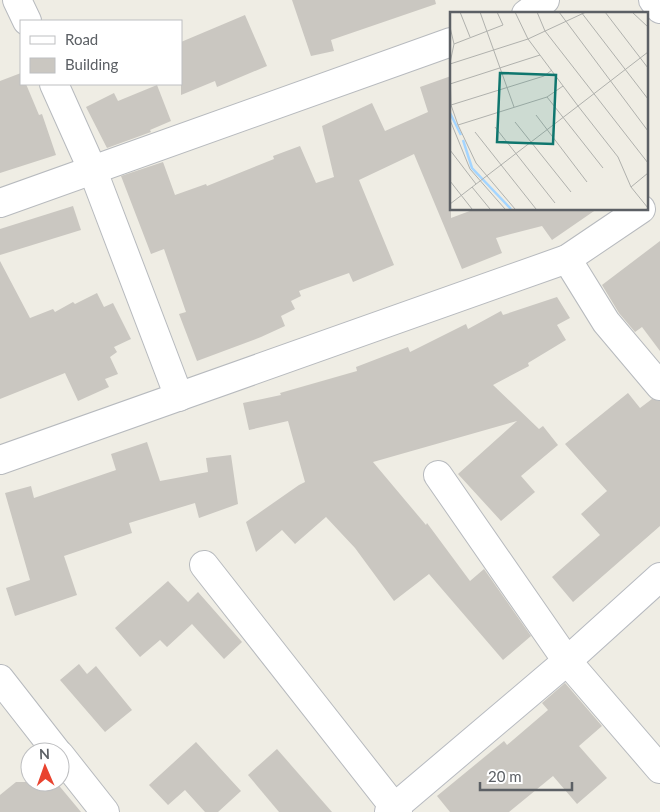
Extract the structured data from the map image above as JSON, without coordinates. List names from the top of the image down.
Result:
{
  "legend": ["Road", "Building"],
  "scale_bar": "20 m",
  "north": "top"
}
